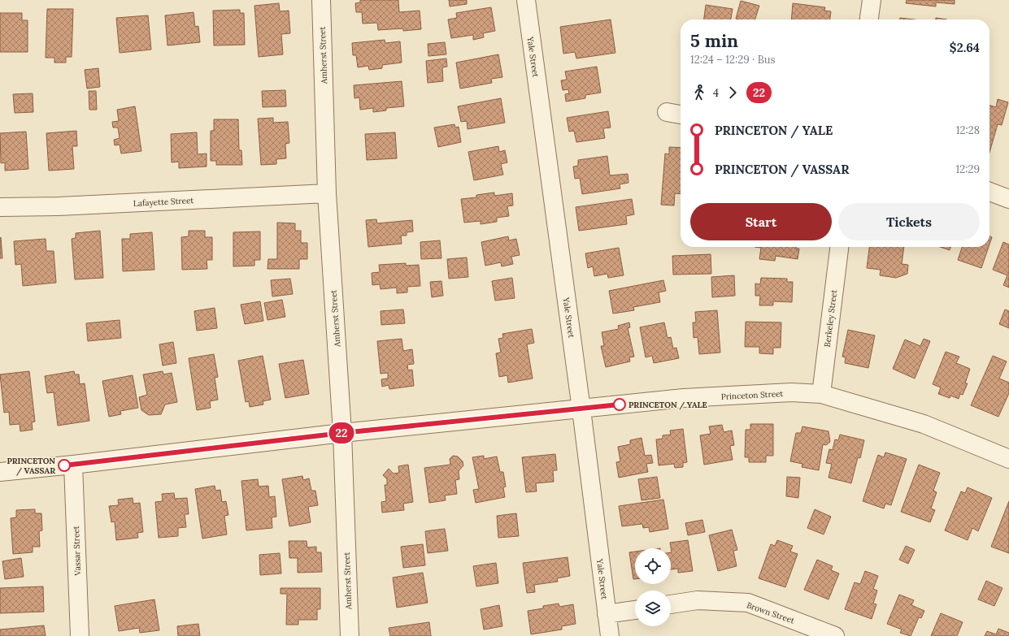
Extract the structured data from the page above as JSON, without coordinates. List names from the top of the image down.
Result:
{
  "streets": {
    "street": [
      "Amherst Street",
      "Yale Street",
      "Lafayette Street",
      "Berkeley Street",
      "Princeton Street",
      "Vassar Street",
      "Brown Street"
    ]
  },
  "crossings": [
    ["Amherst Street", "Lafayette Street"],
    ["Amherst Street", "Princeton Street"],
    ["Yale Street", "Princeton Street"],
    ["Berkeley Street", "Princeton Street"],
    ["Princeton Street", "Vassar Street"]
  ],
  "places": ["PRINCETON / YALE", "PRINCETON / VASSAR"],
  "lines": ["bus line 22"],
  "page": {
    "on_map": "22",
    "heading": ["5 min", "12:24 – 12:29 · Bus", "$2.64"],
    "legs": ["4", "22"],
    "list": [
      {
        "name": "PRINCETON / YALE",
        "value": "12:28"
      },
      {
        "name": "PRINCETON / VASSAR",
        "value": "12:29"
      }
    ],
    "buttons": ["Start", "Tickets"]
  }
}
